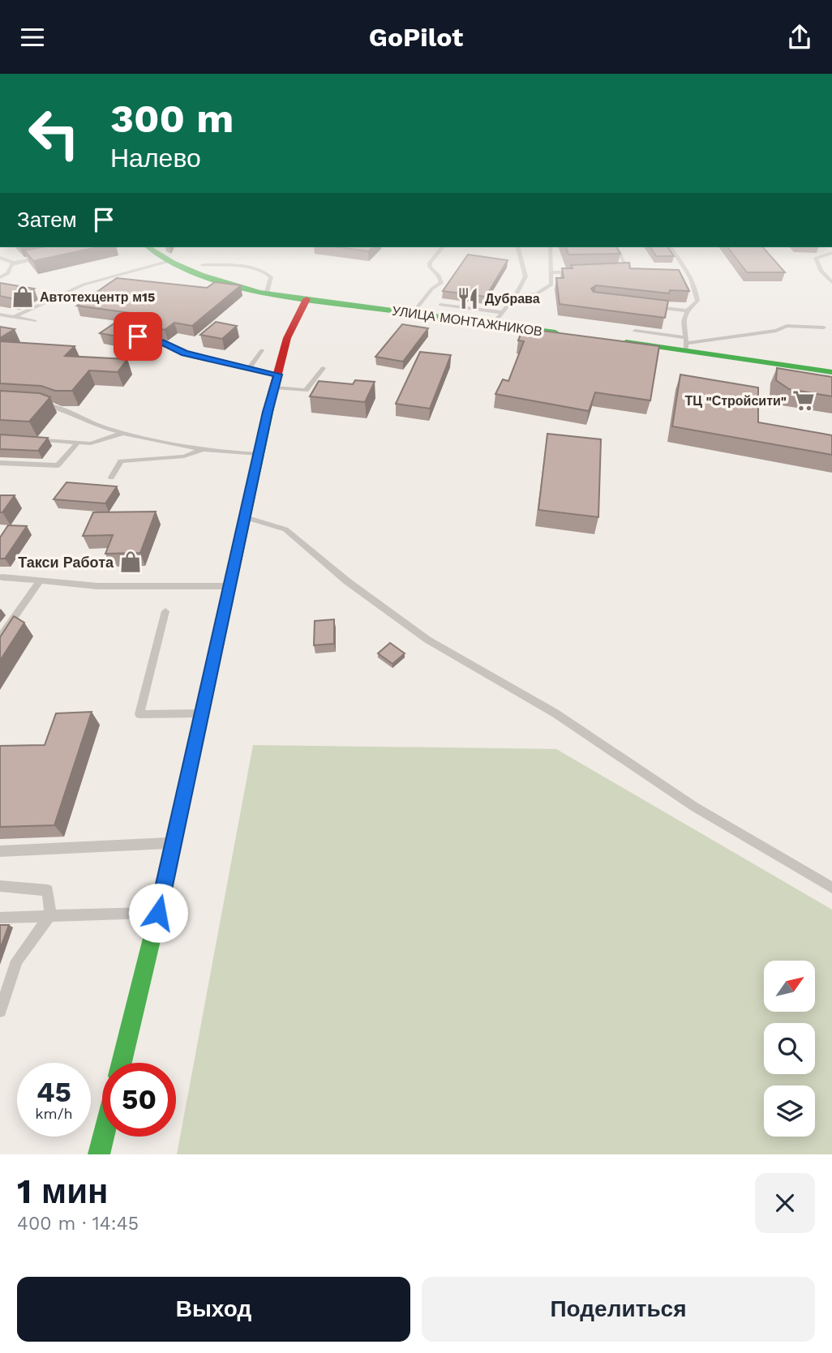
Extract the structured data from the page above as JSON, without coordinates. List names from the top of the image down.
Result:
{
  "streets": {
    "main road": ["УЛИЦА МОНТАЖНИКОВ"]
  },
  "places": {
    "shop": ["Автотехцентр м15", "Такси Работа"],
    "restaurant": ["Дубрава"],
    "supermarket": ["ТЦ \"Стройсити\""]
  },
  "north": "top right",
  "page": {
    "header": "GoPilot",
    "turn": ["300 m", "Налево"],
    "then": "Затем",
    "speed": "45 km/h",
    "limit": "50",
    "heading": ["1 мин", "400 m · 14:45"],
    "buttons": ["Выход", "Поделиться"]
  }
}
